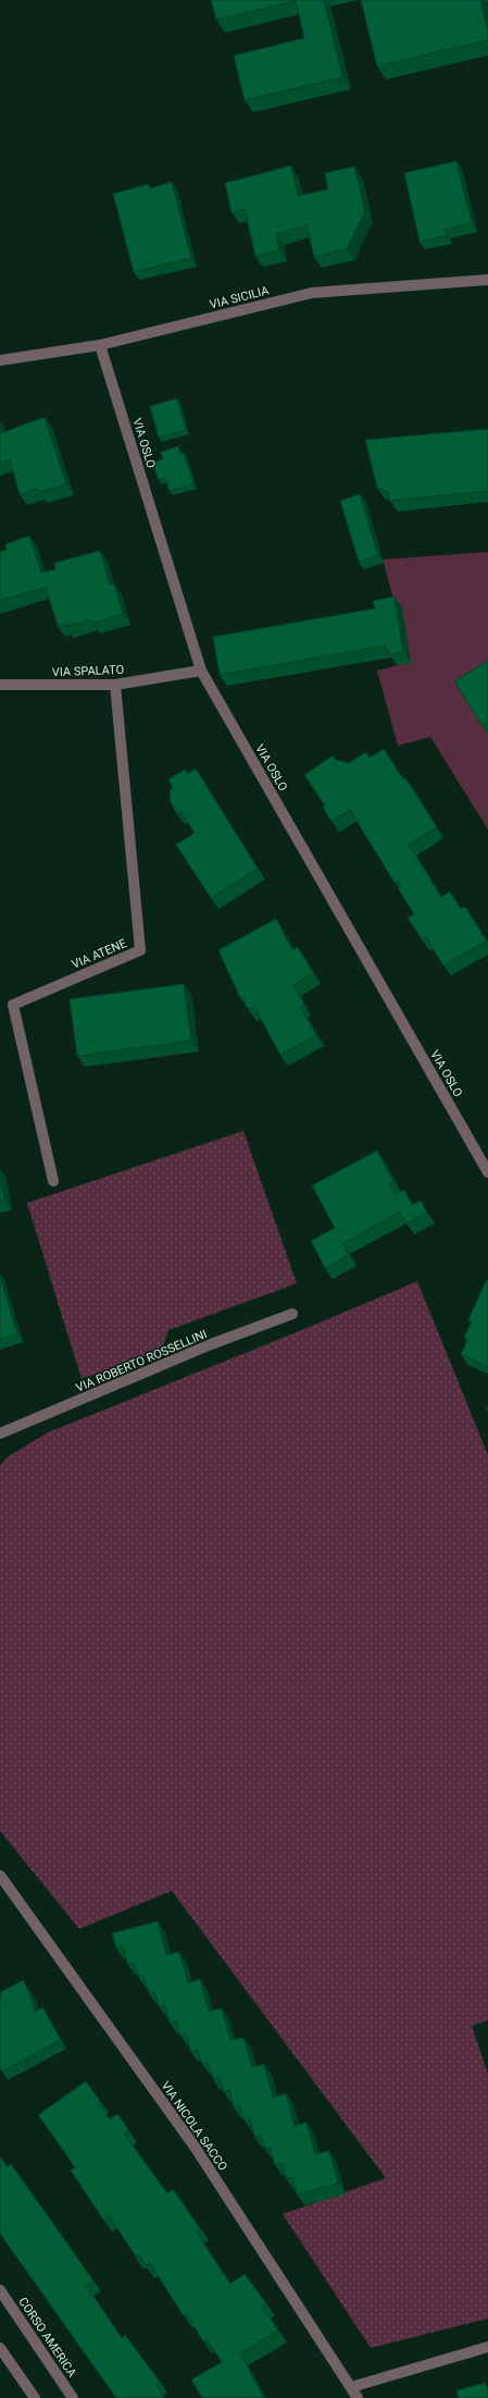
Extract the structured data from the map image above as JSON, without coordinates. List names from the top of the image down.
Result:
{
  "streets": {
    "street": [
      "VIA SICILIA",
      "VIA OSLO",
      "VIA SPALATO",
      "VIA ATENE",
      "VIA ROBERTO ROSSELLINI",
      "VIA NICOLA SACCO",
      "CORSO AMERICA"
    ]
  },
  "crossings": [
    ["VIA SICILIA", "VIA OSLO"],
    ["VIA OSLO", "VIA SPALATO"],
    ["VIA SPALATO", "VIA ATENE"]
  ]
}
